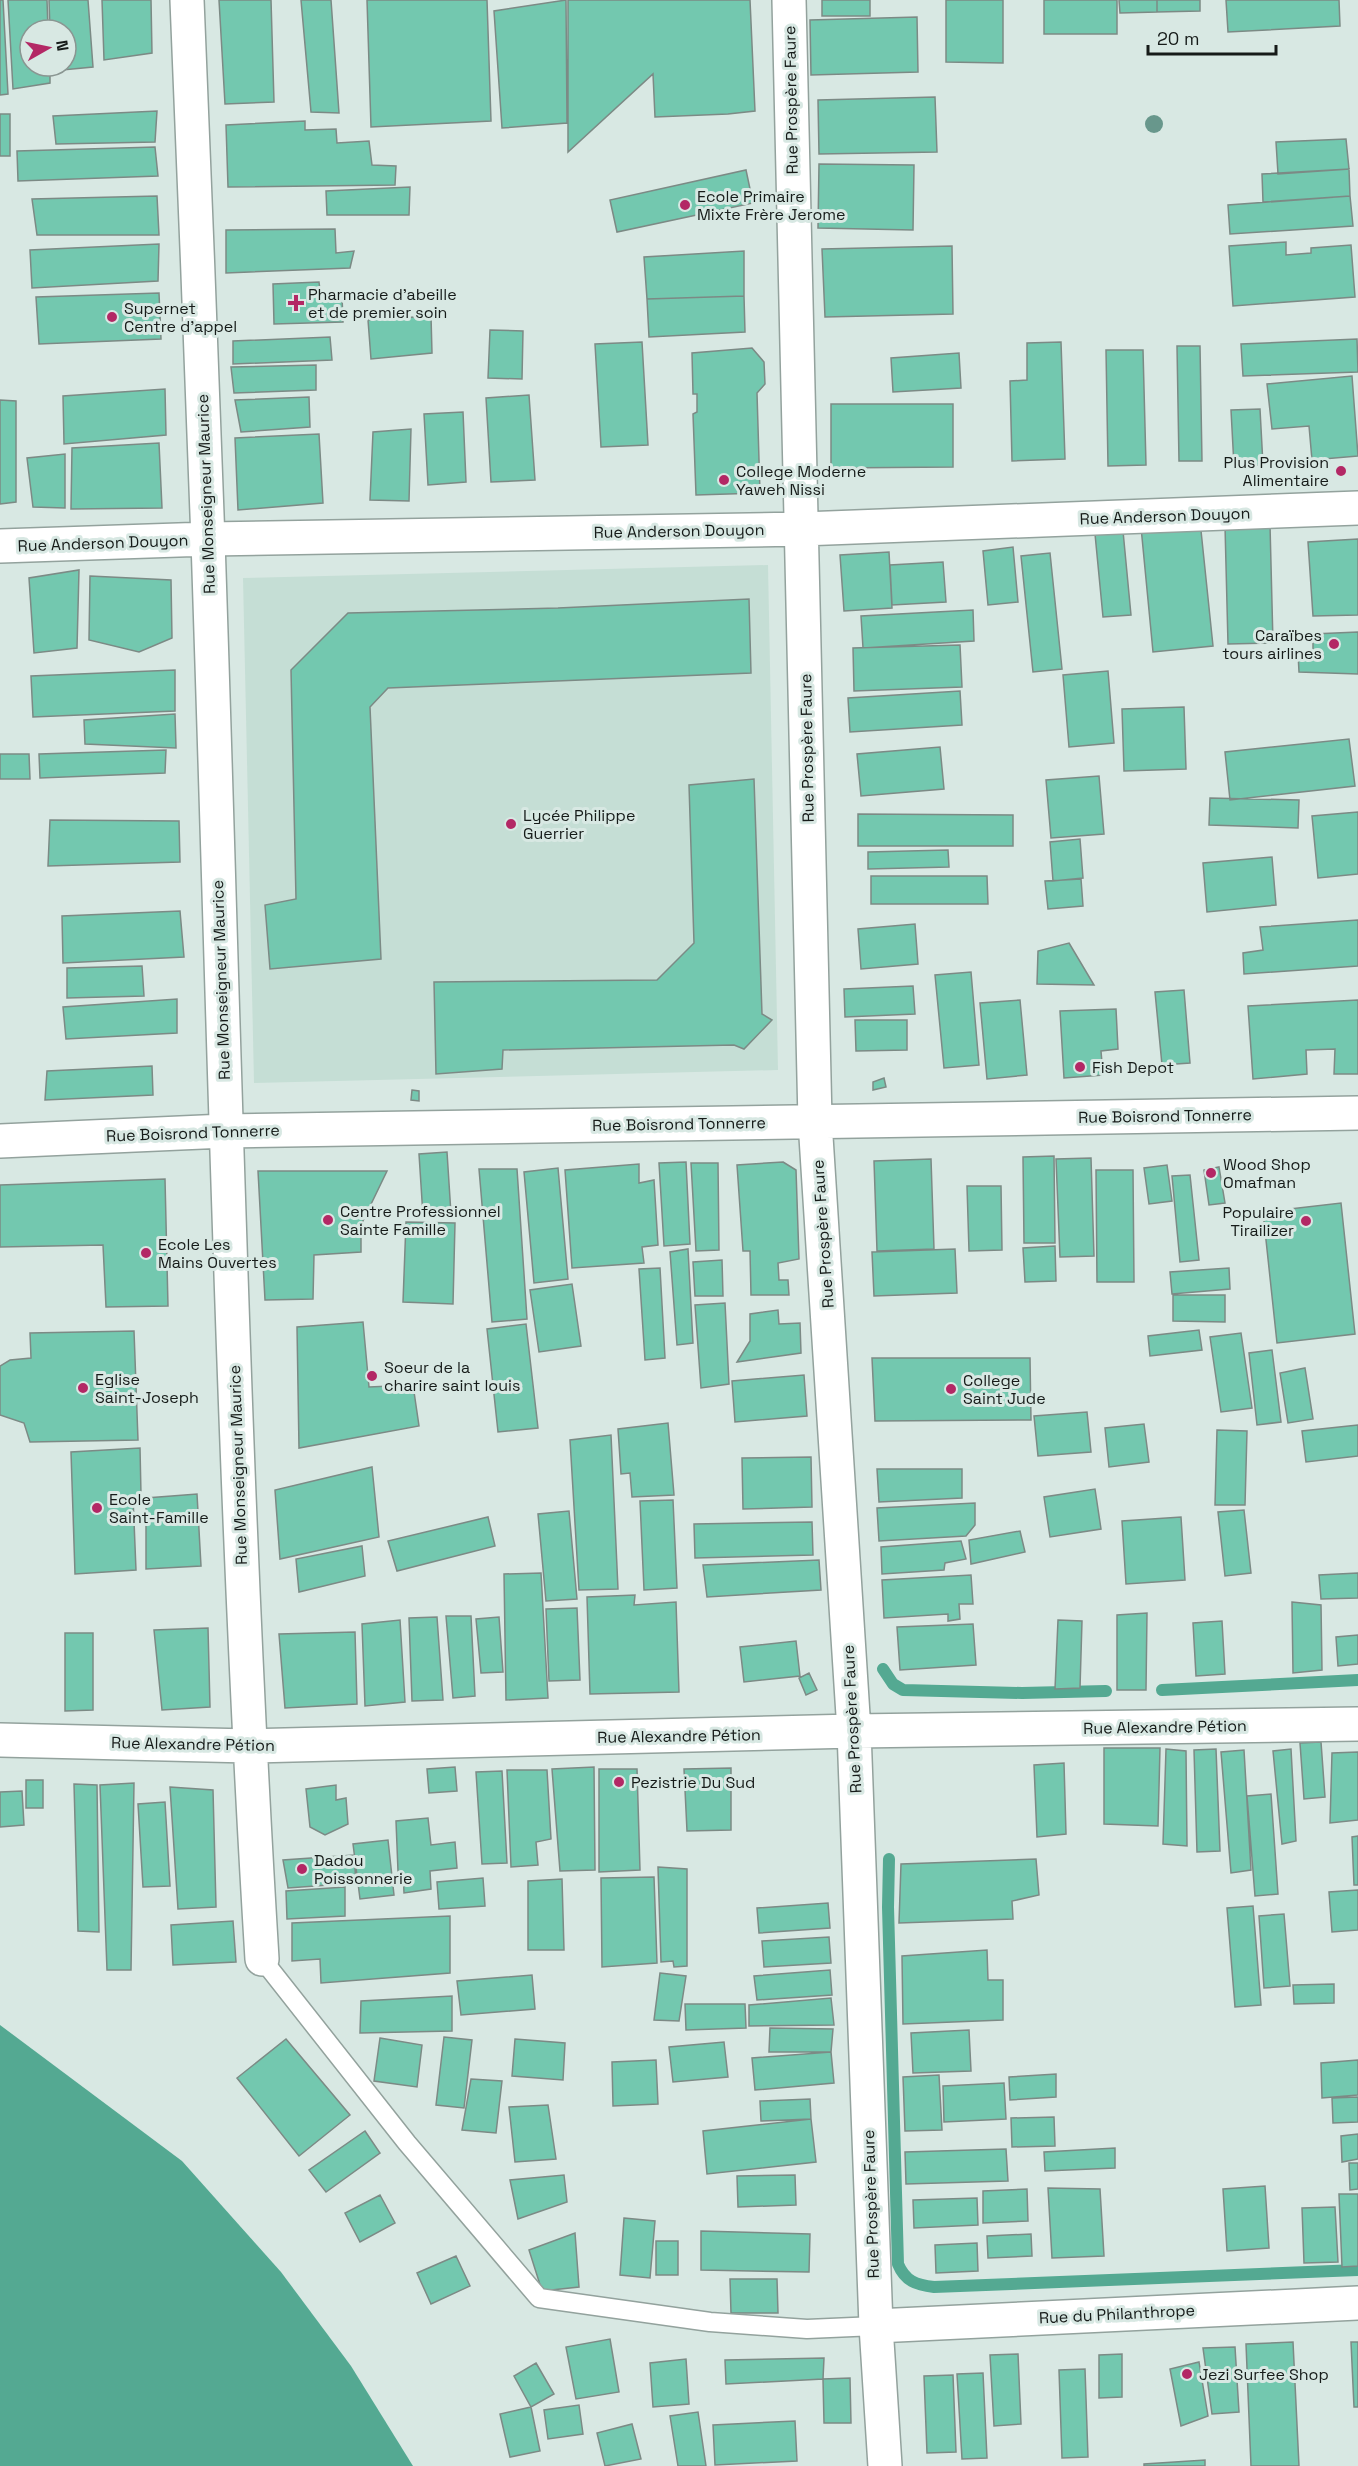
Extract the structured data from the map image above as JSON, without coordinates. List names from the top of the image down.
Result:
{
  "streets": {
    "street": [
      "Rue Prospère Faure",
      "Rue Monseigneur Maurice",
      "Rue Anderson Douyon",
      "Rue Boisrond Tonnerre",
      "Rue Alexandre Pétion",
      "Rue du Philanthrope"
    ]
  },
  "crossings": [
    ["Rue Prospère Faure", "Rue Anderson Douyon"],
    ["Rue Prospère Faure", "Rue Boisrond Tonnerre"],
    ["Rue Prospère Faure", "Rue Alexandre Pétion"],
    ["Rue Prospère Faure", "Rue du Philanthrope"],
    ["Rue Monseigneur Maurice", "Rue Anderson Douyon"],
    ["Rue Monseigneur Maurice", "Rue Boisrond Tonnerre"],
    ["Rue Monseigneur Maurice", "Rue Alexandre Pétion"]
  ],
  "places": {
    "other": [
      "Ecole Primaire Mixte Frère Jerome",
      "Supernet Centre d'appel",
      "Plus Provision Alimentaire",
      "College Moderne Yaweh Nissi",
      "Caraïbes tours airlines",
      "Lycée Philippe Guerrier",
      "Fish Depot",
      "Wood Shop Omafman",
      "Centre Professionnel Sainte Famille",
      "Populaire Tirailizer",
      "Ecole Les Mains Ouvertes",
      "Soeur de la charire saint louis",
      "Eglise Saint-Joseph",
      "College Saint Jude",
      "Ecole Saint-Famille",
      "Pezistrie Du Sud",
      "Dadou Poissonnerie",
      "Jezi Surfee Shop"
    ],
    "health": ["Pharmacie d'abeille et de premier soin"]
  },
  "scale_bar": "20 m",
  "north": "right"
}
